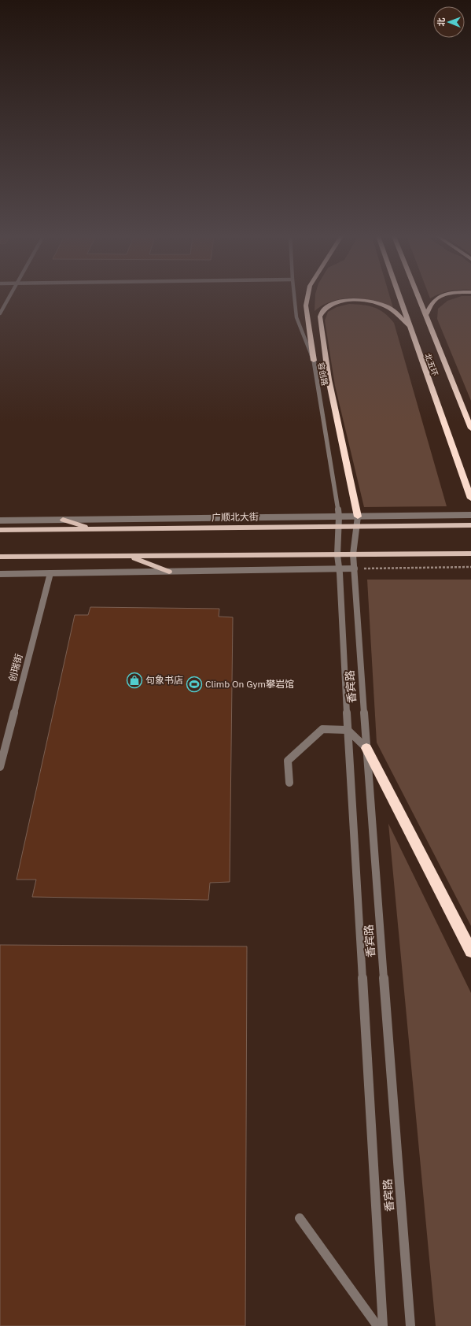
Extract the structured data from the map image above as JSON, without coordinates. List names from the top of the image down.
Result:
{
  "streets": {
    "highway": ["北五环"],
    "main road": ["广顺北大街"],
    "street": ["容创路", "创瑞街", "香宾路"]
  },
  "crossings": [
    ["容创路", "广顺北大街"],
    ["容创路", "香宾路"],
    ["广顺北大街", "香宾路"]
  ],
  "places": {
    "shop": ["句象书店"],
    "sports": ["Climb On Gym攀岩馆"]
  },
  "north": "left"
}
